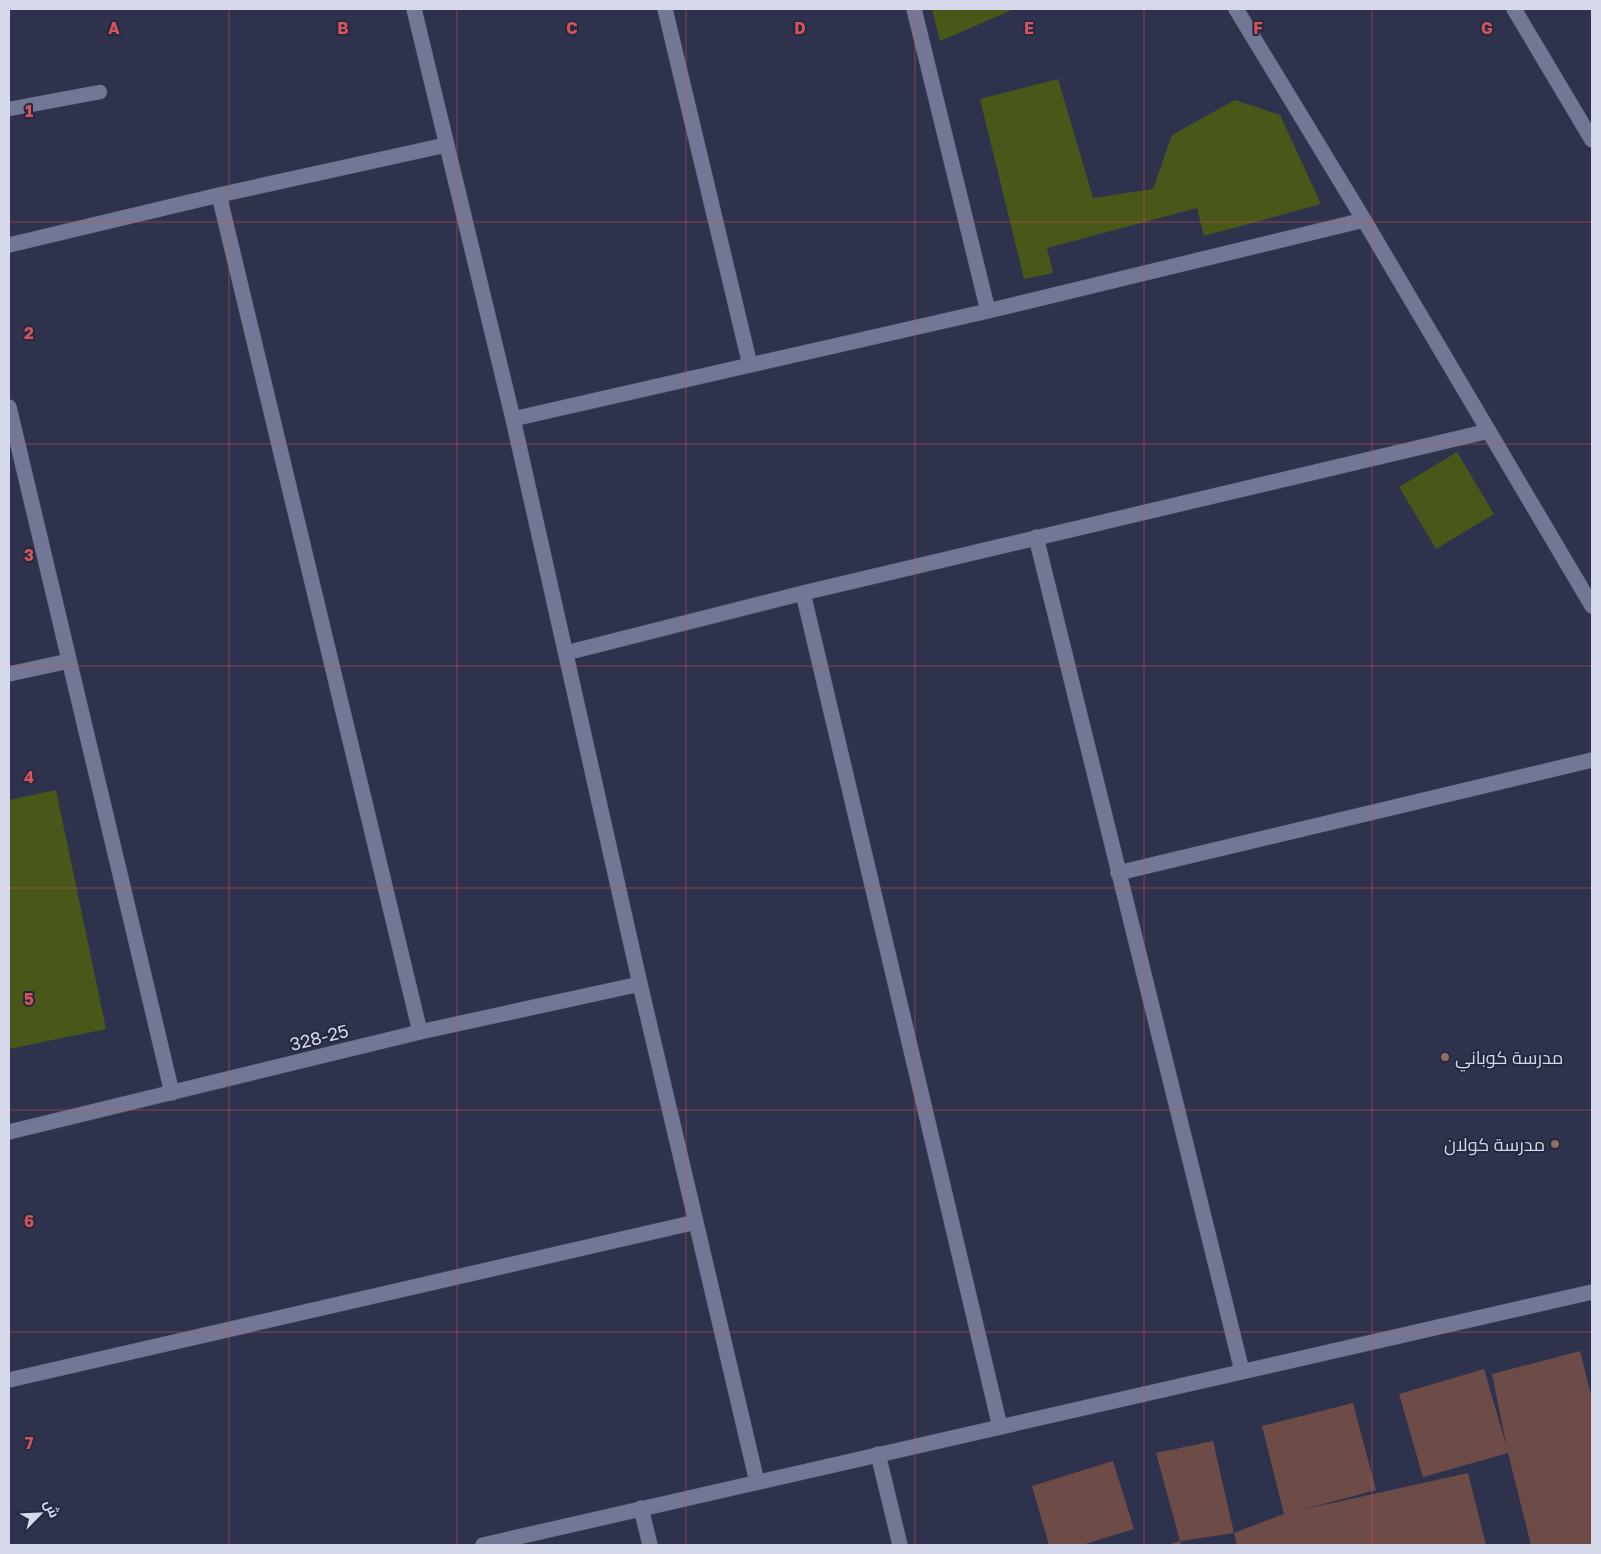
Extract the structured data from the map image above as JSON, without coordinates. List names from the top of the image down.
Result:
{
  "streets": {
    "street": ["328-25"]
  },
  "places": ["مدرسة كوباني", "مدرسة كولان"],
  "north": "top right",
  "grid": {
    "columns": [
      "A",
      "B",
      "C",
      "D",
      "E",
      "F",
      "G"
    ],
    "rows": [
      "1",
      "2",
      "3",
      "4",
      "5",
      "6",
      "7"
    ]
  }
}
